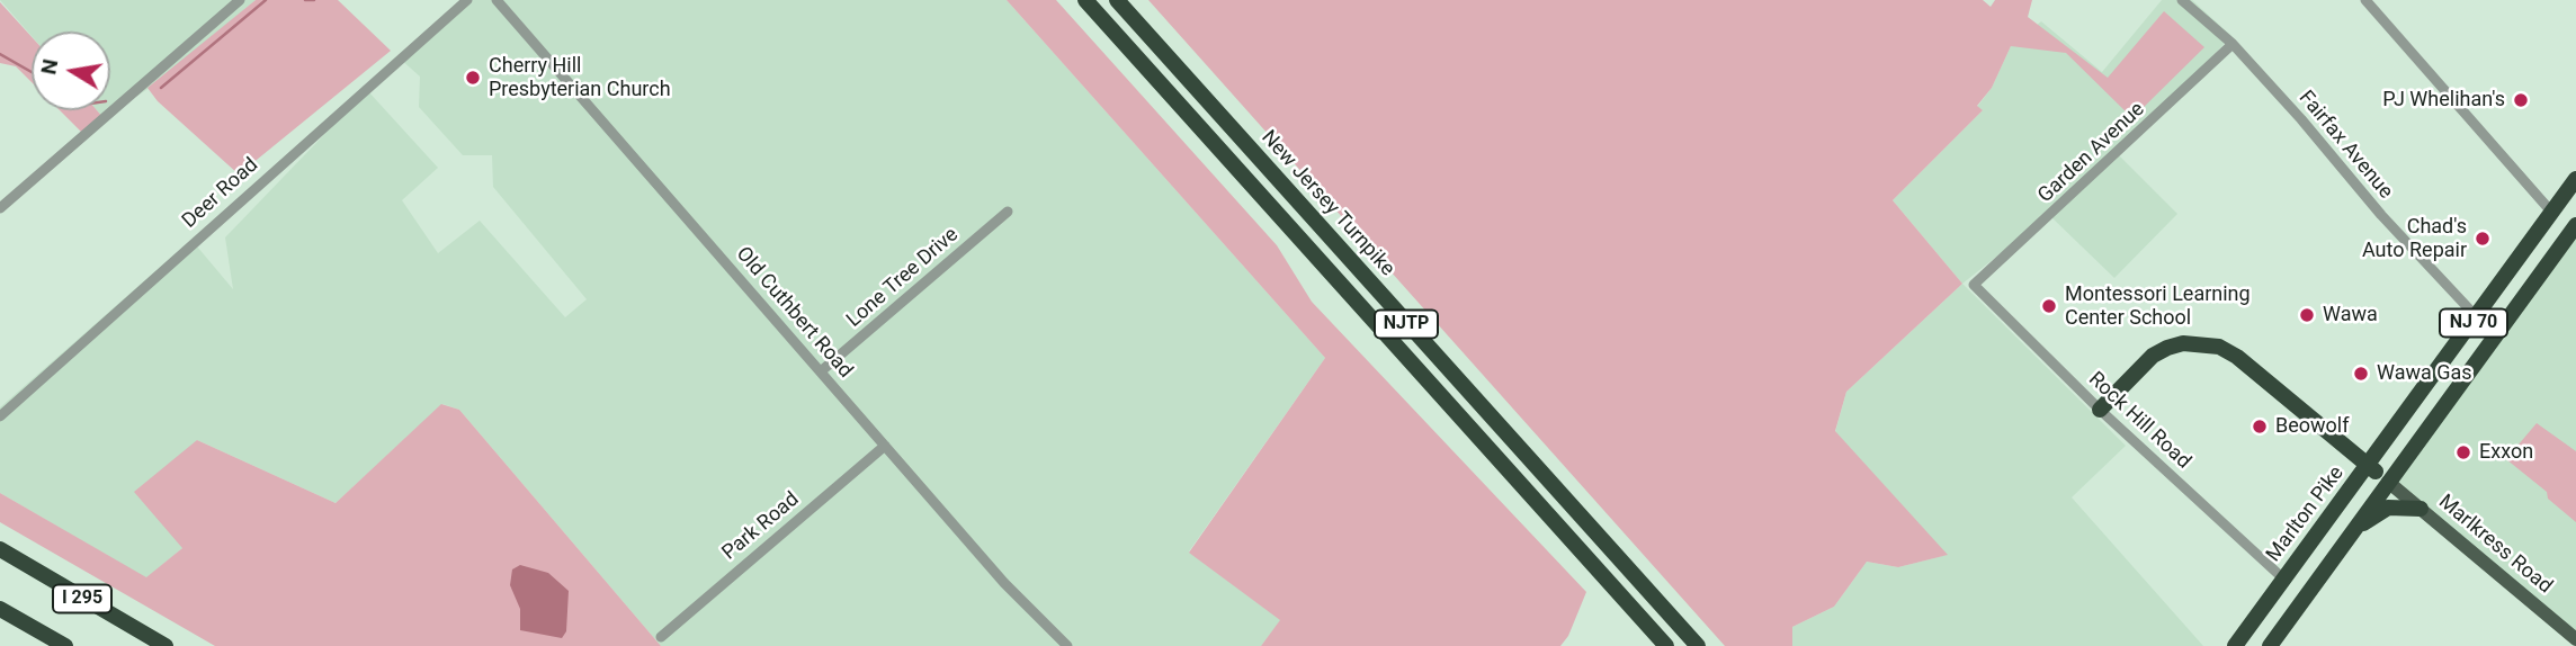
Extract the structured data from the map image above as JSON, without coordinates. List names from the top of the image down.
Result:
{
  "streets": {
    "highway": [
      "New Jersey Turnpike",
      "NJ 70",
      "NJTP",
      "Marlton Pike",
      "I 295"
    ],
    "main road": ["Marlkress Road"],
    "street": [
      "Fairfax Avenue",
      "Garden Avenue",
      "Deer Road",
      "Lone Tree Drive",
      "Old Cuthbert Road",
      "Rock Hill Road",
      "Park Road"
    ]
  },
  "crossings": [
    ["Fairfax Avenue", "Garden Avenue"],
    ["Fairfax Avenue", "Marlton Pike"],
    ["Garden Avenue", "Rock Hill Road"],
    ["Lone Tree Drive", "Old Cuthbert Road"],
    ["Old Cuthbert Road", "Park Road"],
    ["NJ 70", "Marlkress Road"],
    ["Rock Hill Road", "Marlton Pike"]
  ],
  "places": [
    "Cherry Hill Presbyterian Church",
    "PJ Whelihan's",
    "Chad's Auto Repair",
    "Montessori Learning Center School",
    "Wawa",
    "Wawa Gas",
    "Beowolf",
    "Exxon"
  ],
  "north": "left"
}
